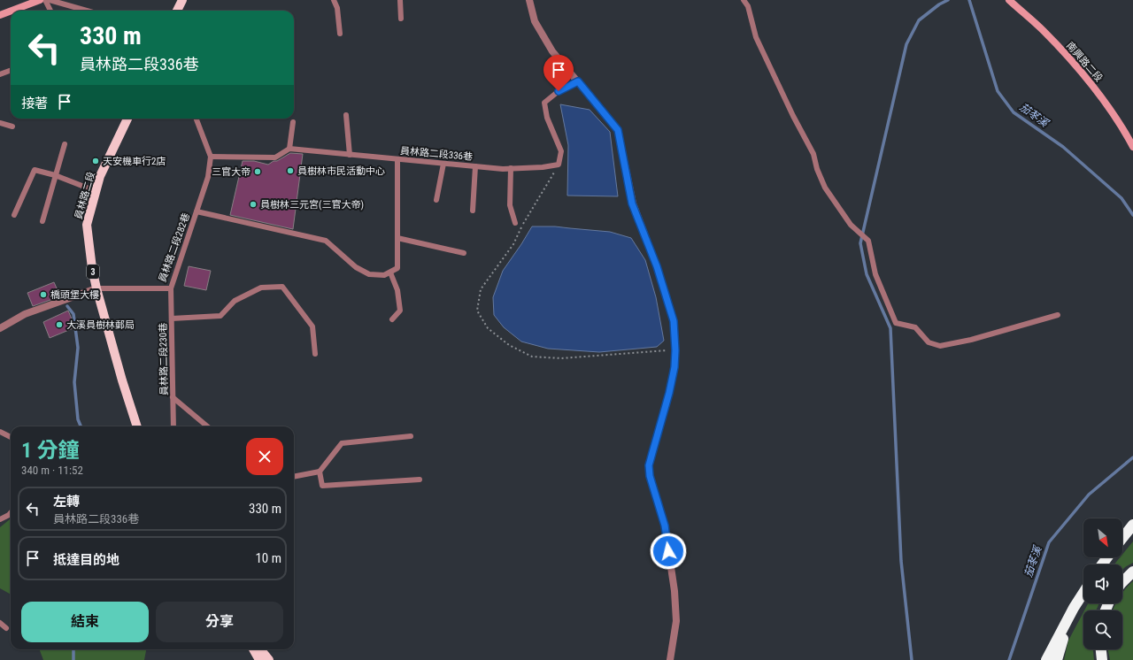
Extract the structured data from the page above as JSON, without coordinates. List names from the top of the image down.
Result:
{
  "streets": {
    "main road": ["員林路二段", "3"],
    "street": ["南興路二段"],
    "lane": ["員林路二段336巷", "員林路二段282巷", "員林路二段230巷"]
  },
  "crossings": [
    ["員林路二段", "員林路二段282巷"],
    ["員林路二段282巷", "員林路二段230巷"]
  ],
  "water": ["茄苳溪"],
  "places": [
    "天安機車行2店",
    "員樹林市民活動中心",
    "三官大帝",
    "員樹林三元宮(三官大帝)",
    "橋頭堡大樓",
    "大溪員樹林郵局"
  ],
  "north": "bottom right",
  "page": {
    "turn": ["330 m", "員林路二段336巷"],
    "then": "接著",
    "heading": ["1 分鐘", "340 m · 11:52"],
    "list": [
      {
        "name": "左轉",
        "note": "員林路二段336巷",
        "value": "330 m"
      },
      {
        "name": "抵達目的地",
        "value": "10 m"
      }
    ],
    "buttons": ["結束", "分享"]
  }
}
